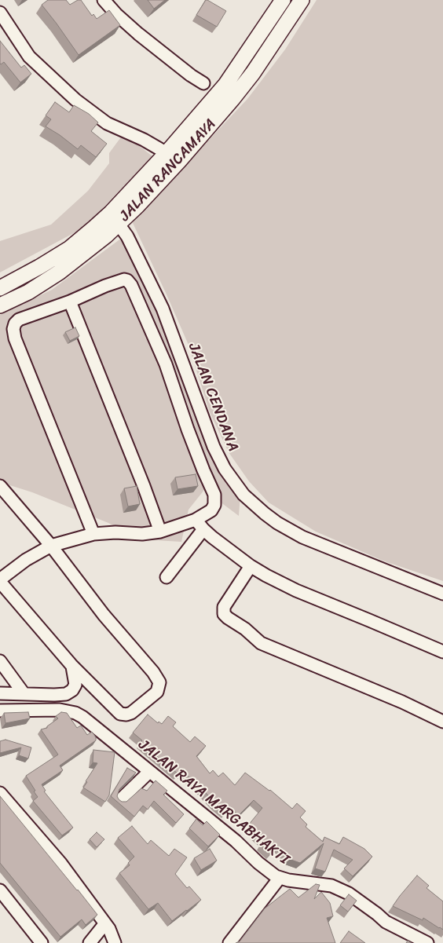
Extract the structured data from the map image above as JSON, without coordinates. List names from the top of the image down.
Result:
{
  "streets": {
    "street": ["JALAN RANCAMAYA", "JALAN CENDANA", "JALAN RAYA MARGABHAKTI"]
  },
  "crossings": [
    ["JALAN RANCAMAYA", "JALAN CENDANA"]
  ]
}
